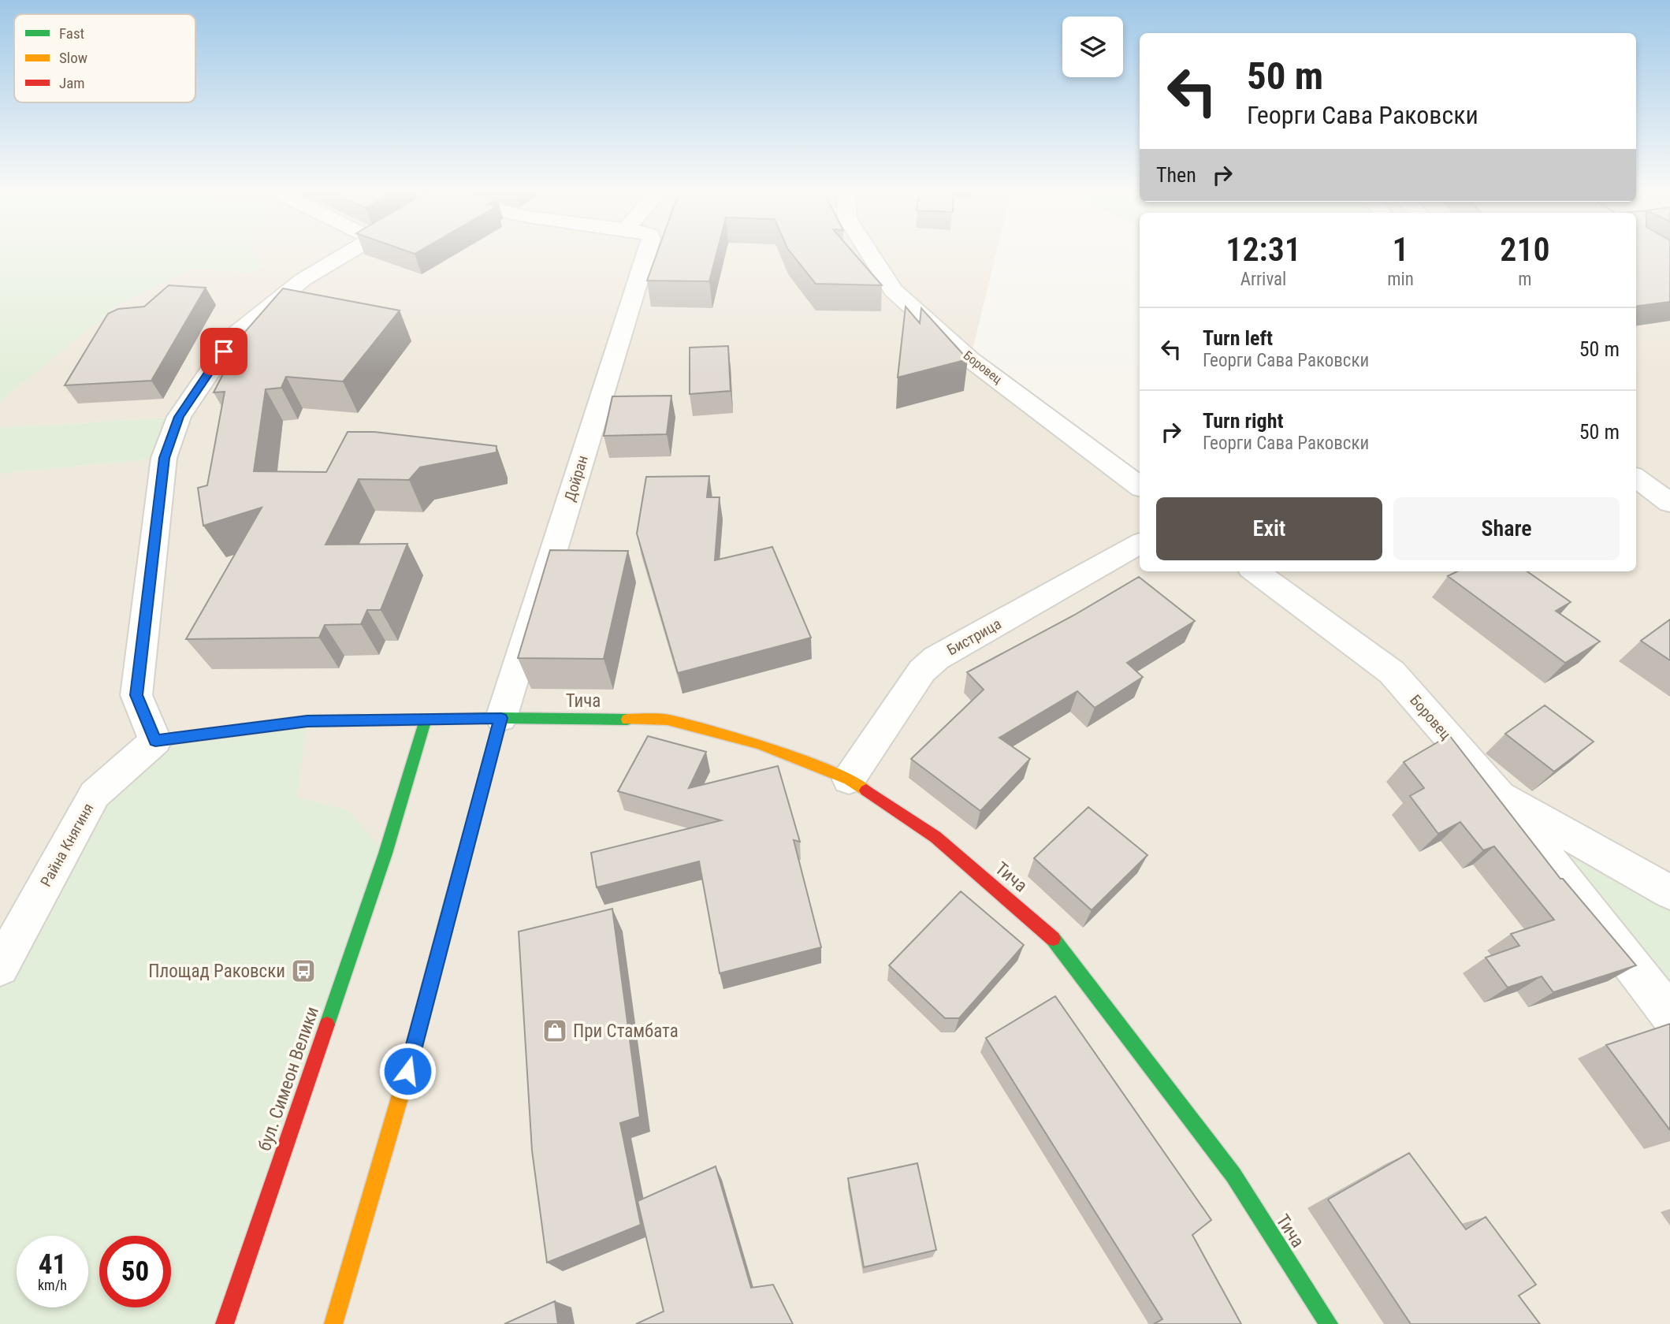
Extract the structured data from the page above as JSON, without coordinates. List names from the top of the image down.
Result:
{
  "streets": {
    "street": [
      "Боровец",
      "Дойран",
      "Бистрица",
      "Тича",
      "Райна Княгиня",
      "бул. Симеон Велики"
    ]
  },
  "crossings": [
    ["Дойран", "Тича"],
    ["Бистрица", "Тича"],
    ["Тича", "Райна Княгиня"],
    ["Тича", "бул. Симеон Велики"]
  ],
  "places": {
    "bus stop": ["Площад Раковски"],
    "shop": ["При Стамбата"]
  },
  "legend": ["Fast", "Slow", "Jam"],
  "page": {
    "turn": ["50 m", "Георги Сава Раковски"],
    "then": "Then",
    "eta": [
      "12:31",
      "Arrival",
      "1",
      "min",
      "210",
      "m"
    ],
    "list": [
      {
        "name": "Turn left",
        "note": "Георги Сава Раковски",
        "value": "50 m"
      },
      {
        "name": "Turn right",
        "note": "Георги Сава Раковски",
        "value": "50 m"
      }
    ],
    "buttons": ["Exit", "Share"],
    "speed": "41 km/h",
    "limit": "50"
  }
}
